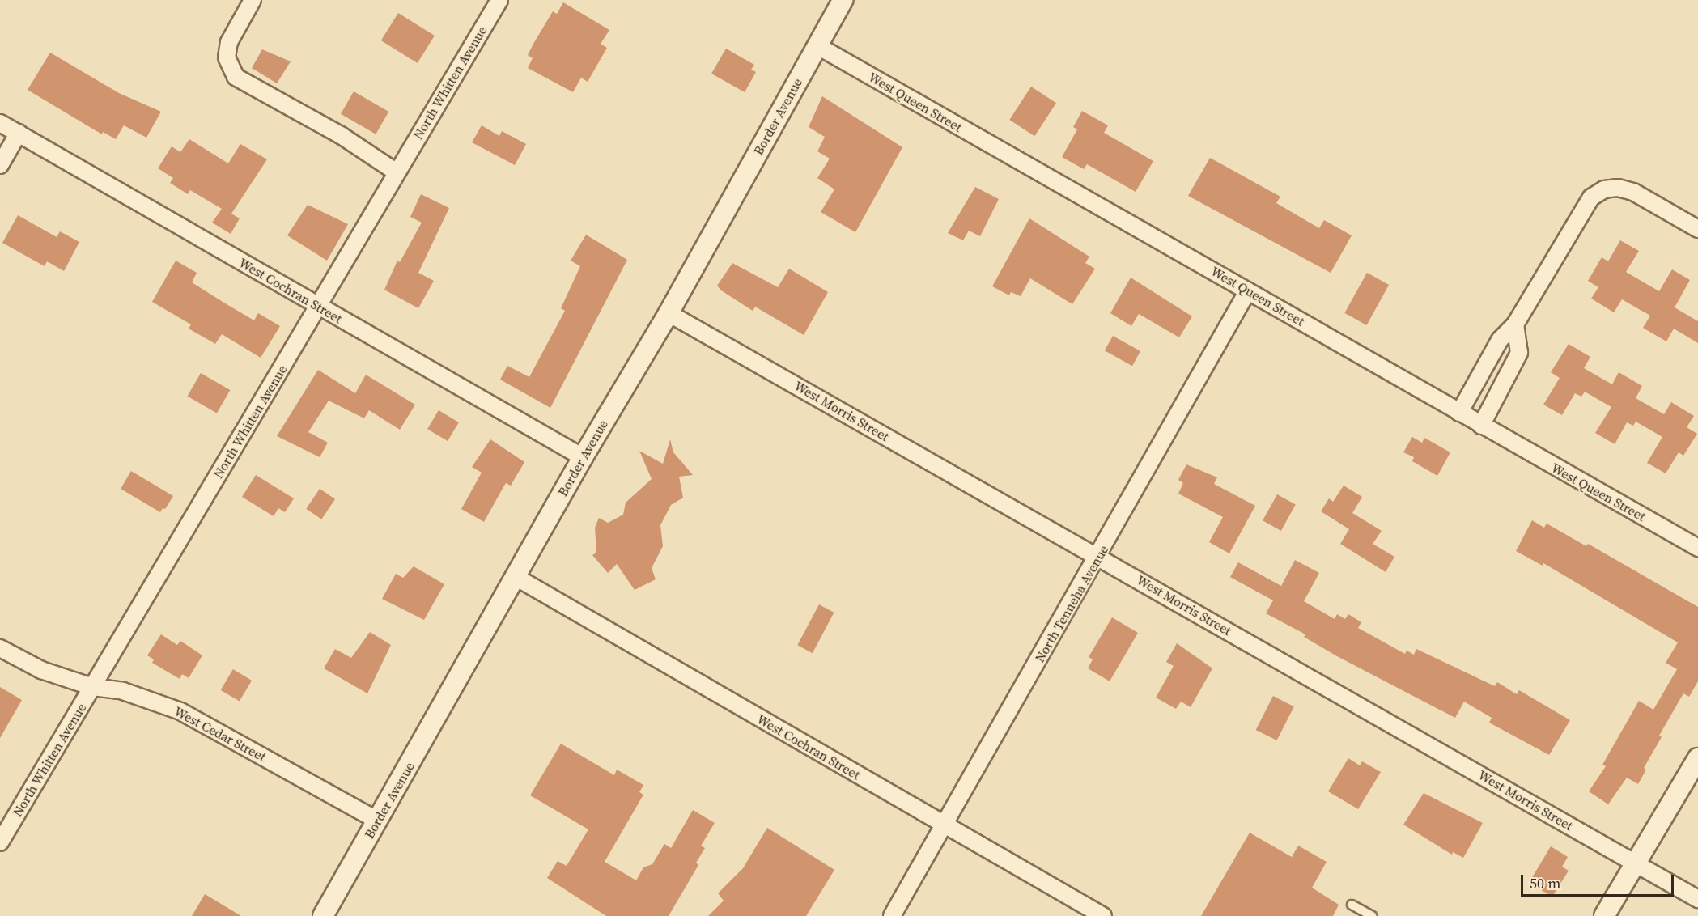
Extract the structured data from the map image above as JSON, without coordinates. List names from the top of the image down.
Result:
{
  "streets": {
    "street": [
      "North Whitten Avenue",
      "West Queen Street",
      "Border Avenue",
      "West Cochran Street",
      "West Morris Street",
      "North Tenneha Avenue",
      "West Cedar Street"
    ]
  },
  "crossings": [
    ["North Whitten Avenue", "West Cochran Street"],
    ["North Whitten Avenue", "West Cedar Street"],
    ["West Queen Street", "Border Avenue"],
    ["West Queen Street", "North Tenneha Avenue"],
    ["Border Avenue", "West Cochran Street"],
    ["Border Avenue", "West Morris Street"],
    ["Border Avenue", "West Cedar Street"],
    ["West Cochran Street", "North Tenneha Avenue"],
    ["West Morris Street", "North Tenneha Avenue"]
  ],
  "scale_bar": "50 m"
}
